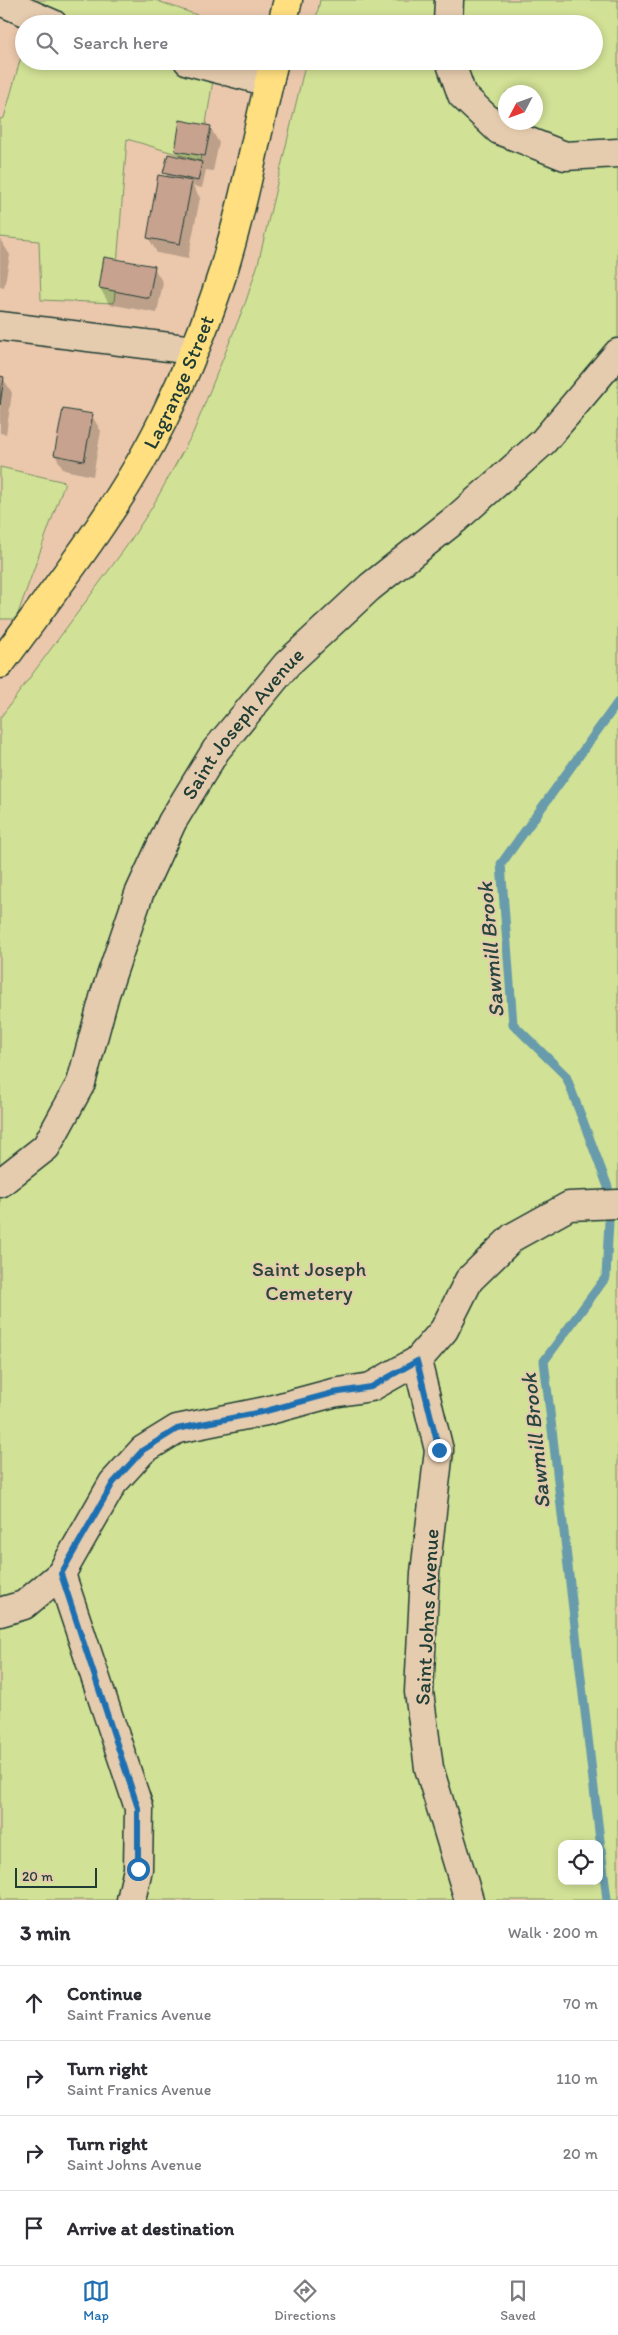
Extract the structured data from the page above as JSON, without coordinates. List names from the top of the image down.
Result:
{
  "streets": {
    "main road": ["Lagrange Street"],
    "street": ["Saint Joseph Avenue", "Saint Johns Avenue"]
  },
  "water": ["Sawmill Brook"],
  "parks": ["Saint Joseph Cemetery"],
  "scale_bar": "20 m",
  "north": "bottom left",
  "page": {
    "search": "Search here",
    "scale": "20 m",
    "heading": ["3 min", "Walk · 200 m"],
    "list": [
      ["Continue", "Saint Franics Avenue", "70 m"],
      ["Turn right", "Saint Franics Avenue", "110 m"],
      ["Turn right", "Saint Johns Avenue", "20 m"],
      "Arrive at destination"
    ],
    "nav": ["Map", "Directions", "Saved"]
  }
}
